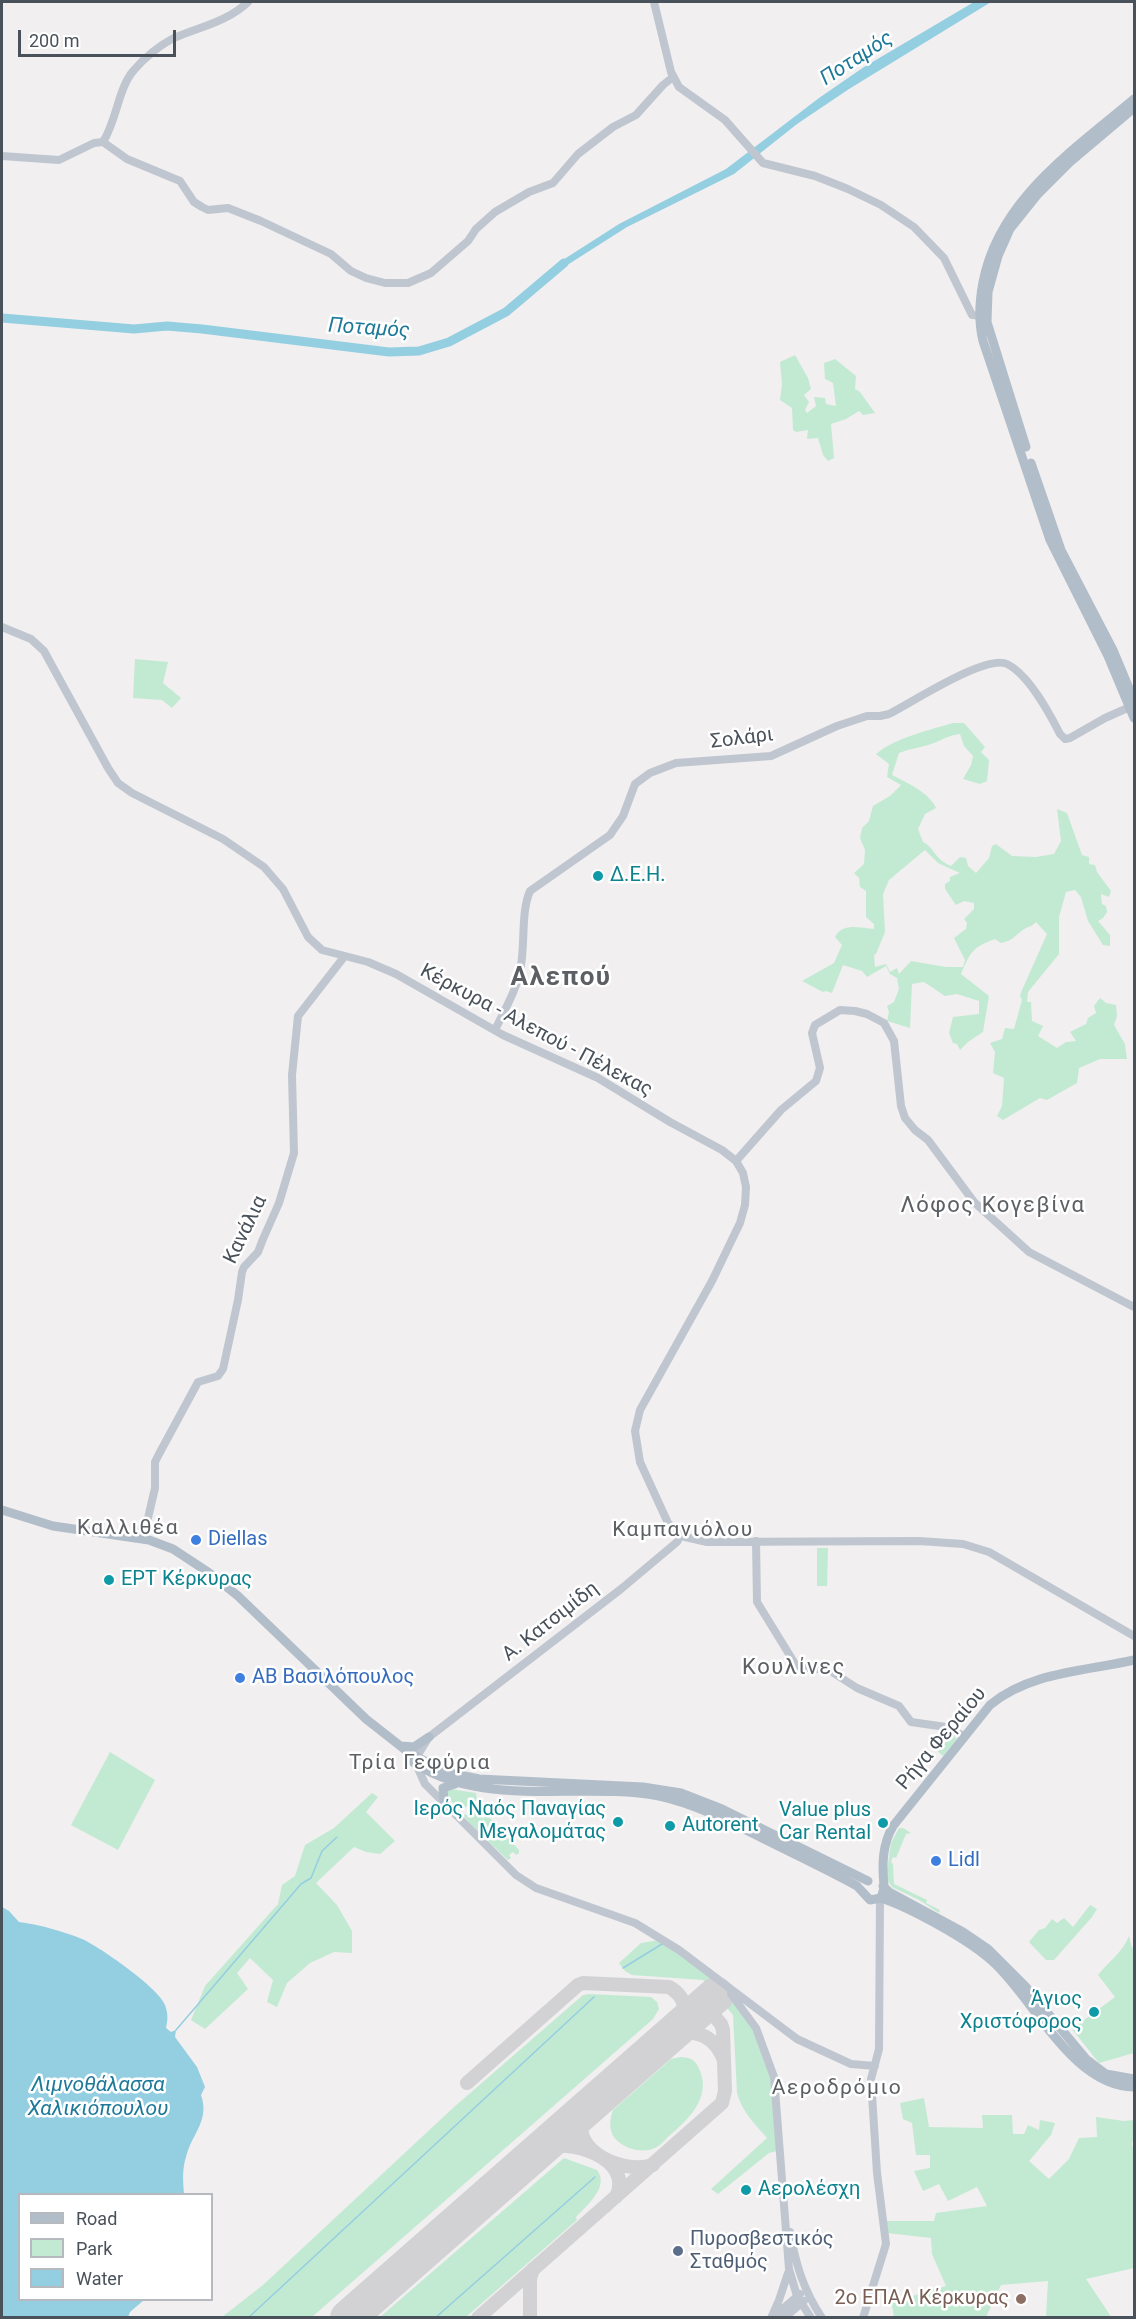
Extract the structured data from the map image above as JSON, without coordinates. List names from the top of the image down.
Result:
{
  "streets": {
    "main road": [
      "Σολάρι",
      "Κέρκυρα - Αλεπού - Πέλεκας",
      "Κανάλια",
      "Α. Κατσιμίδη",
      "Ρήγα Φεραίου"
    ]
  },
  "crossings": [
    ["Σολάρι", "Κέρκυρα - Αλεπού - Πέλεκας"],
    ["Κέρκυρα - Αλεπού - Πέλεκας", "Κανάλια"]
  ],
  "districts": [
    "Αλεπού",
    "Λόφος Κογεβίνα",
    "Καλλιθέα",
    "Καμπανιόλου",
    "Κουλίνες",
    "Τρία Γεφύρια",
    "Αεροδρόμιο"
  ],
  "water": ["Ποταμός", "Λιμνοθάλασσα Χαλικιόπουλου"],
  "places": [
    "Δ.Ε.Η.",
    "Diellas",
    "ΕΡΤ Κέρκυρας",
    "ΑΒ Βασιλόπουλος",
    "Ιερός Ναός Παναγίας Μεγαλομάτας",
    "Value plus Car Rental",
    "Autorent",
    "Lidl",
    "Άγιος Χριστόφορος",
    "Αερολέσχη",
    "Πυροσβεστικός Σταθμός",
    "2ο ΕΠΑΛ Κέρκυρας"
  ],
  "legend": ["Road", "Park", "Water"],
  "scale_bar": "200 m"
}
